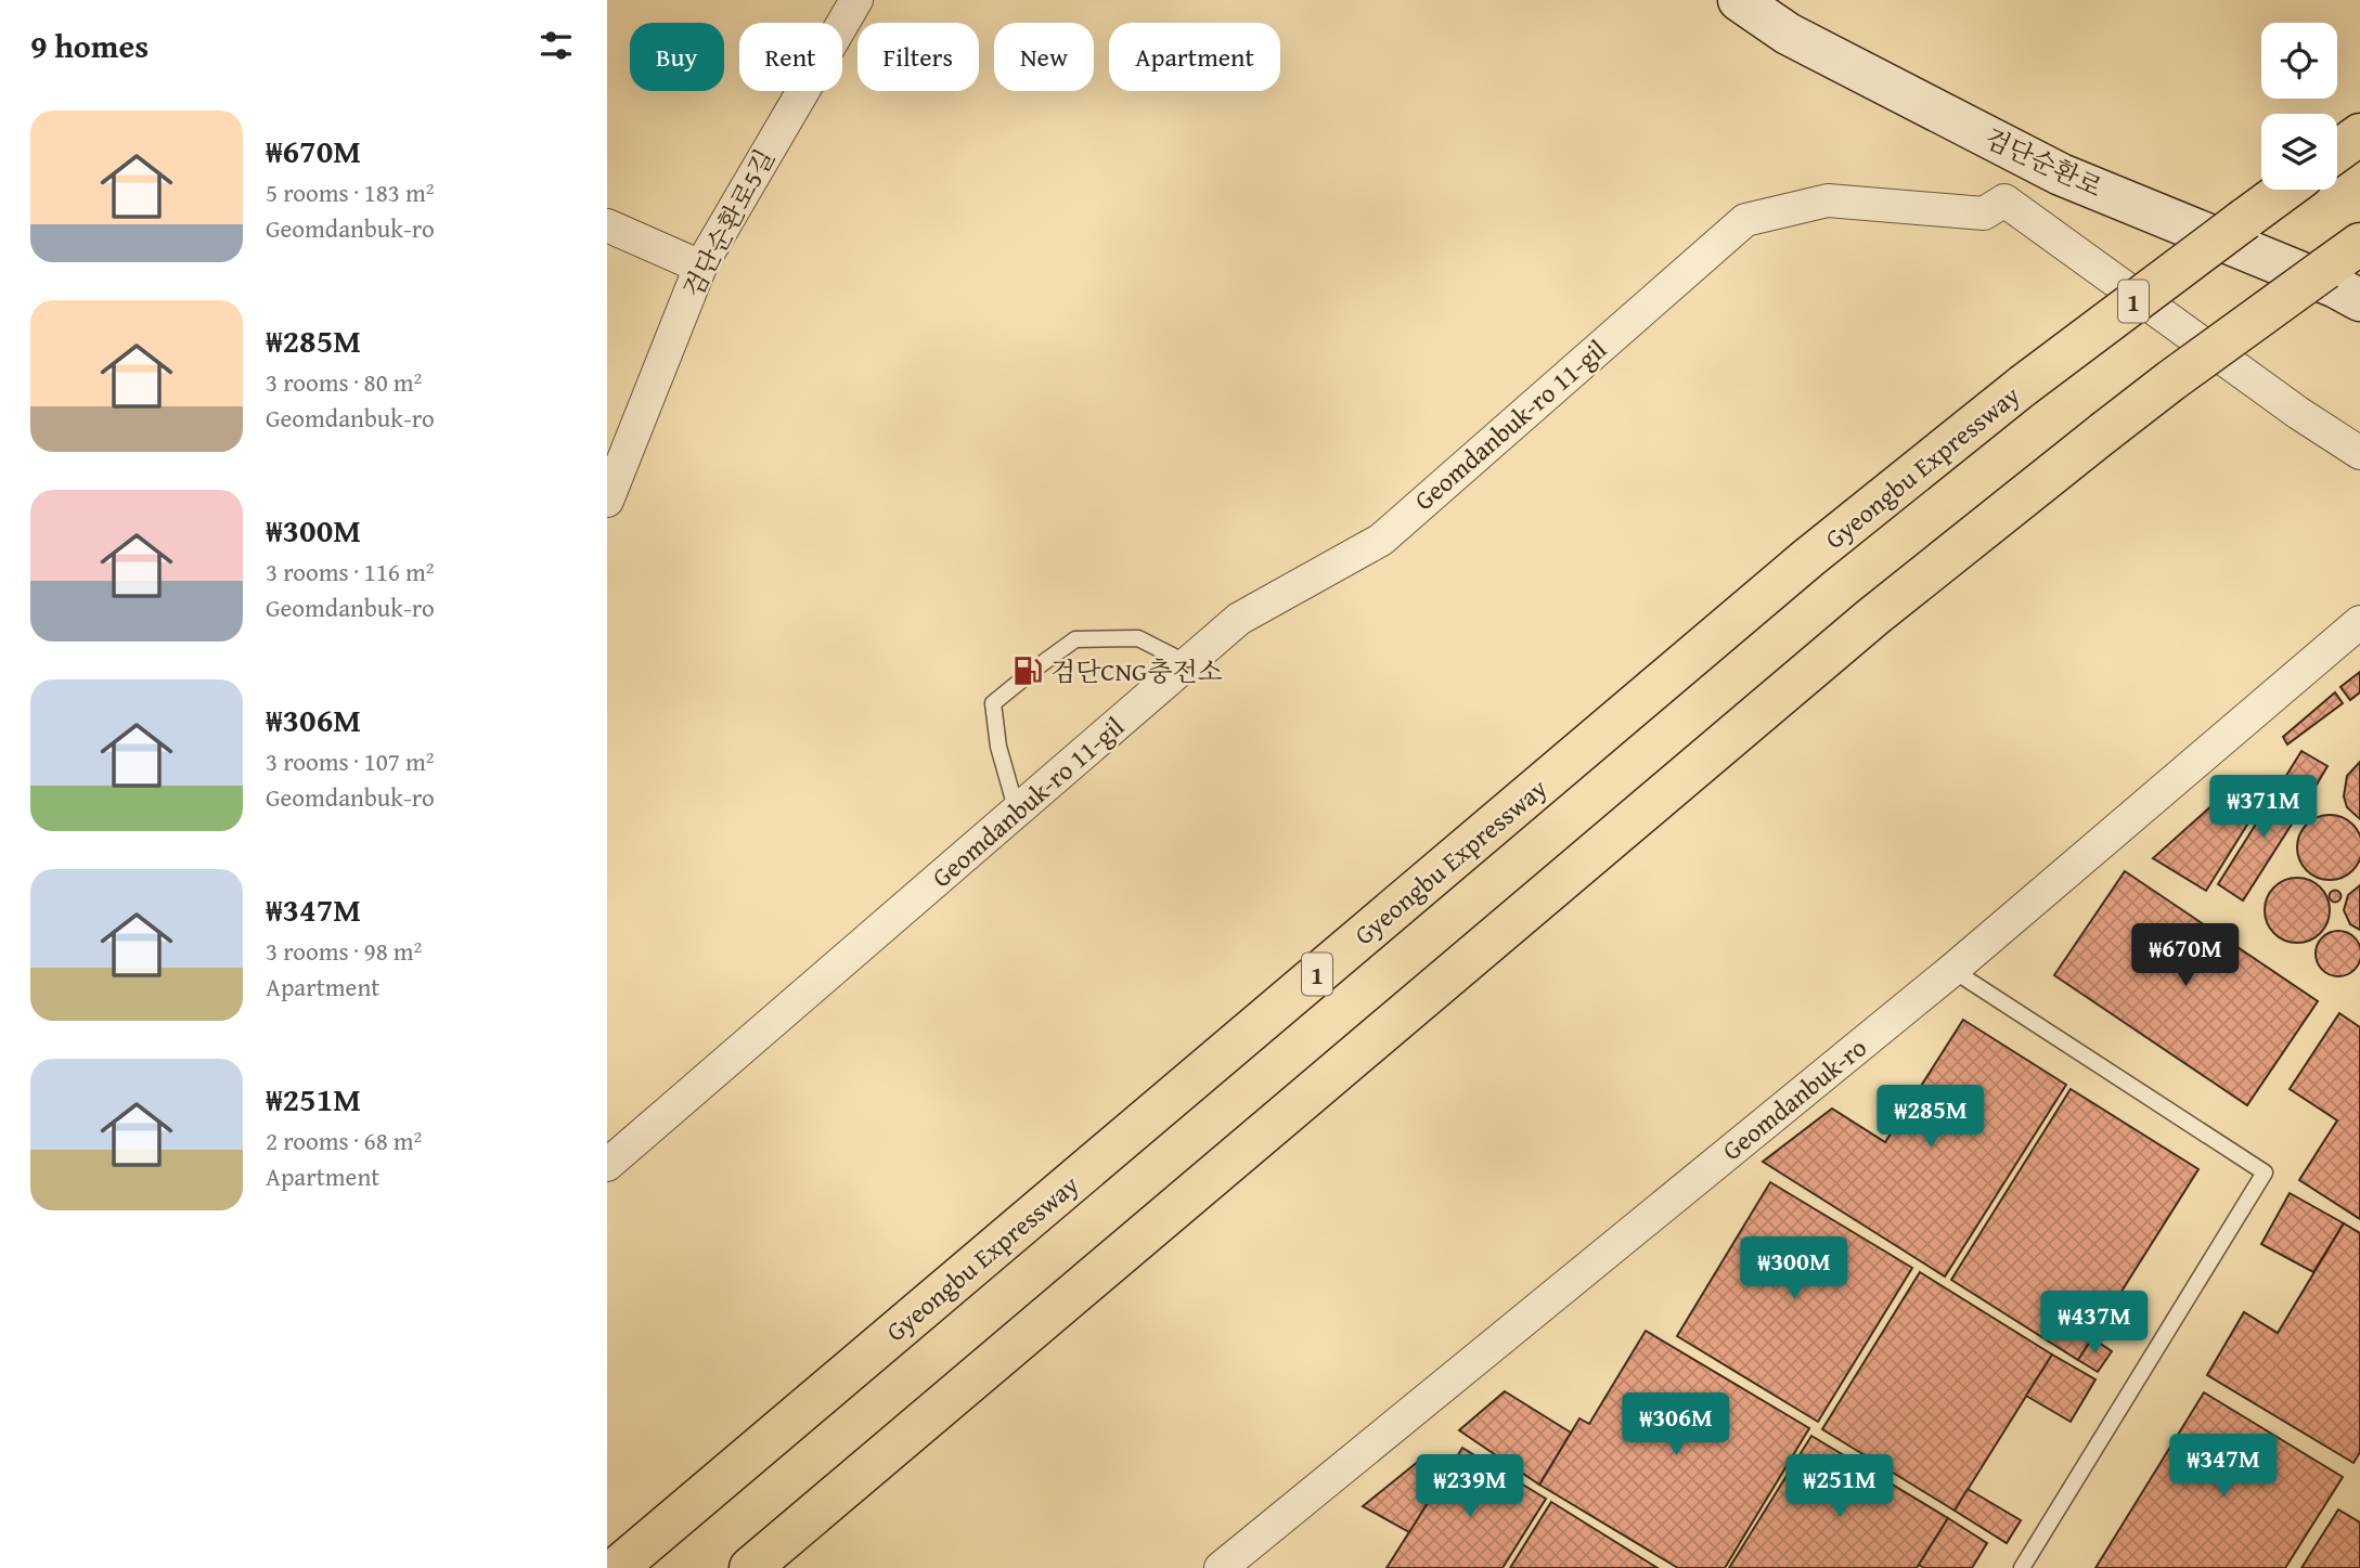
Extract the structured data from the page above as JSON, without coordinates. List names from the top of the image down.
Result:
{
  "streets": {
    "highway": ["1", "Gyeongbu Expressway"],
    "main road": ["검단순환로"],
    "street": ["검단순환로5길", "Geomdanbuk-ro 11-gil", "Geomdanbuk-ro"]
  },
  "places": {
    "fuel station": ["검단CNG충전소"]
  },
  "page": {
    "heading": "9 homes",
    "chip": [
      "Buy",
      "Rent",
      "Filters",
      "New",
      "Apartment"
    ],
    "list": [
      {
        "name": "₩670M",
        "note": "5 rooms · 183 m² · Geomdanbuk-ro"
      },
      {
        "name": "₩285M",
        "note": "3 rooms · 80 m² · Geomdanbuk-ro"
      },
      {
        "name": "₩300M",
        "note": "3 rooms · 116 m² · Geomdanbuk-ro"
      },
      {
        "name": "₩306M",
        "note": "3 rooms · 107 m² · Geomdanbuk-ro"
      },
      {
        "name": "₩347M",
        "note": "3 rooms · 98 m² · Apartment"
      },
      {
        "name": "₩251M",
        "note": "2 rooms · 68 m² · Apartment"
      }
    ],
    "price": [
      "₩371M",
      "₩670M",
      "₩285M",
      "₩300M",
      "₩437M",
      "₩306M",
      "₩347M",
      "₩239M",
      "₩251M"
    ]
  }
}
